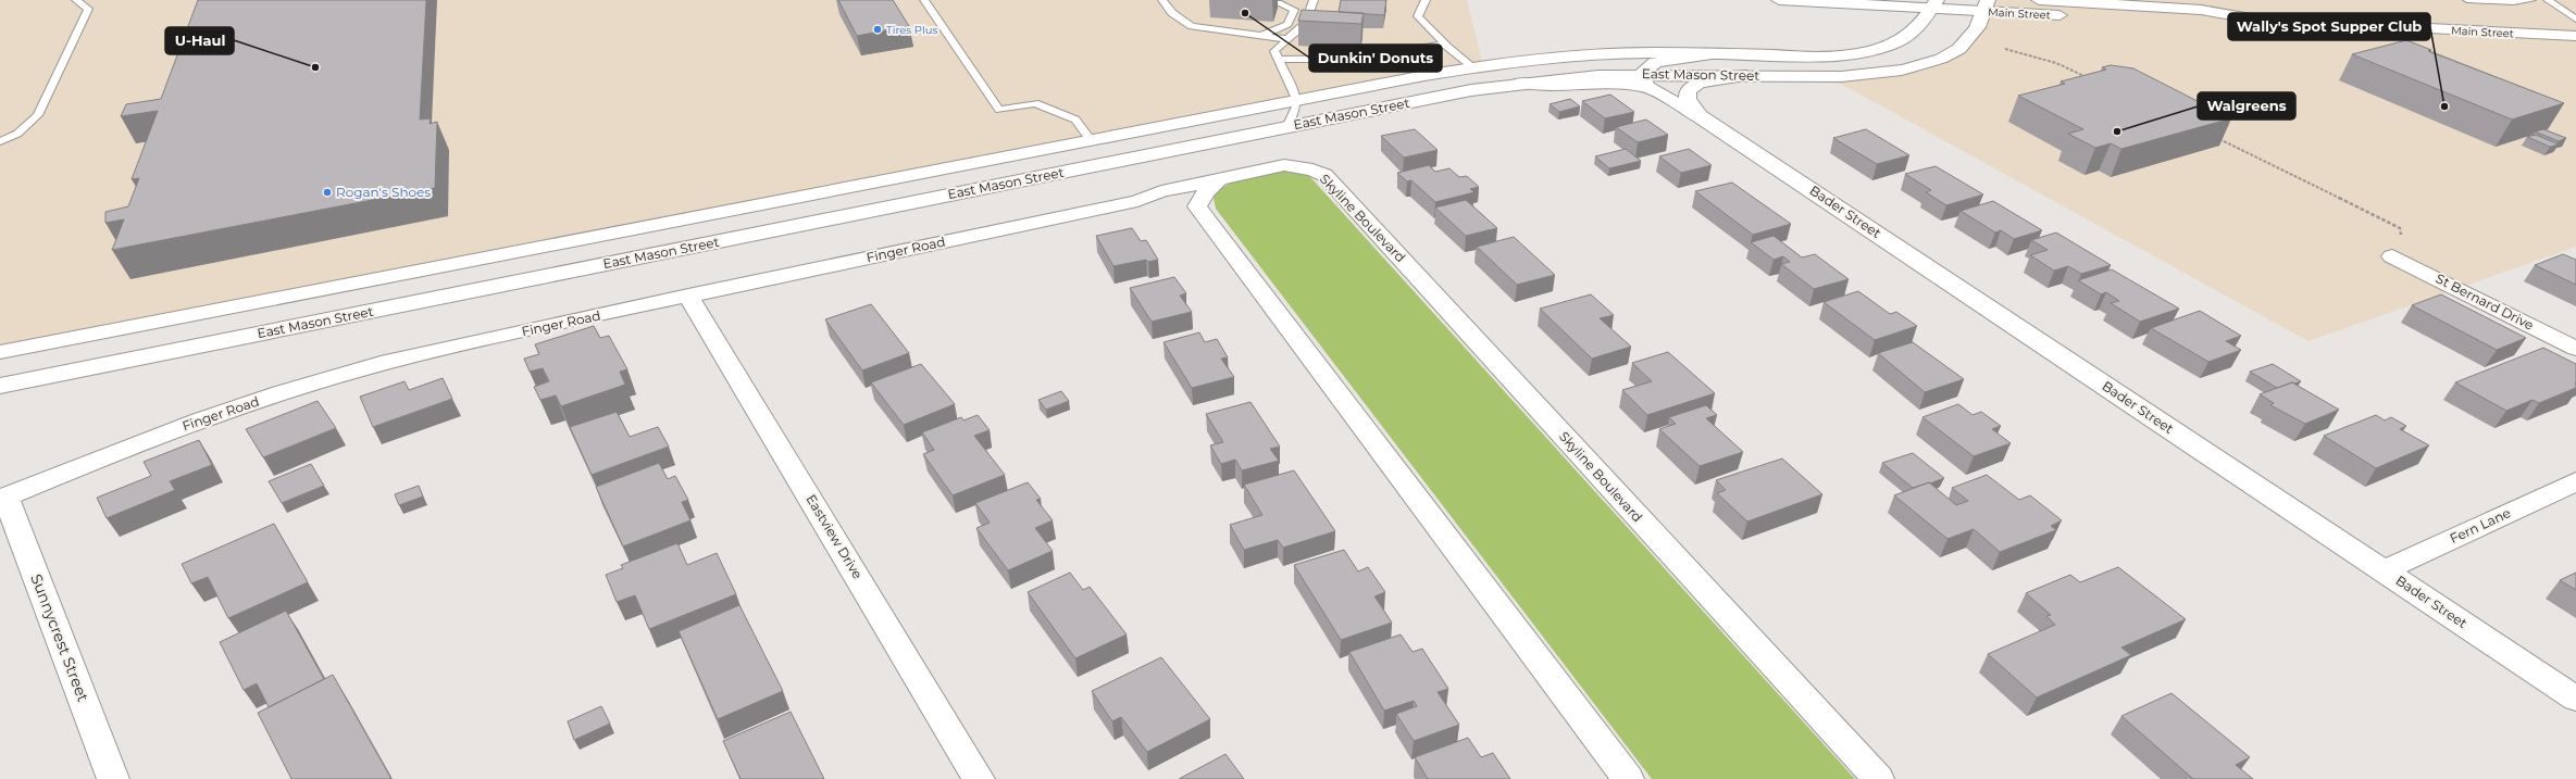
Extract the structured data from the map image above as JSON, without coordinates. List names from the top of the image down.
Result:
{
  "streets": {
    "street": [
      "Main Street",
      "East Mason Street",
      "Bader Street",
      "Skyline Boulevard",
      "Finger Road",
      "St Bernard Drive",
      "Fern Lane",
      "Eastview Drive",
      "Sunnycrest Street"
    ]
  },
  "crossings": [
    ["Main Street", "East Mason Street"],
    ["East Mason Street", "Bader Street"],
    ["Bader Street", "Fern Lane"],
    ["Finger Road", "Eastview Drive"],
    ["Finger Road", "Sunnycrest Street"]
  ],
  "places": [
    "Dunkin' Donuts",
    "Tires Plus",
    "U-Haul",
    "Wally's Spot Supper Club",
    "Walgreens",
    "Rogan's Shoes"
  ]
}
